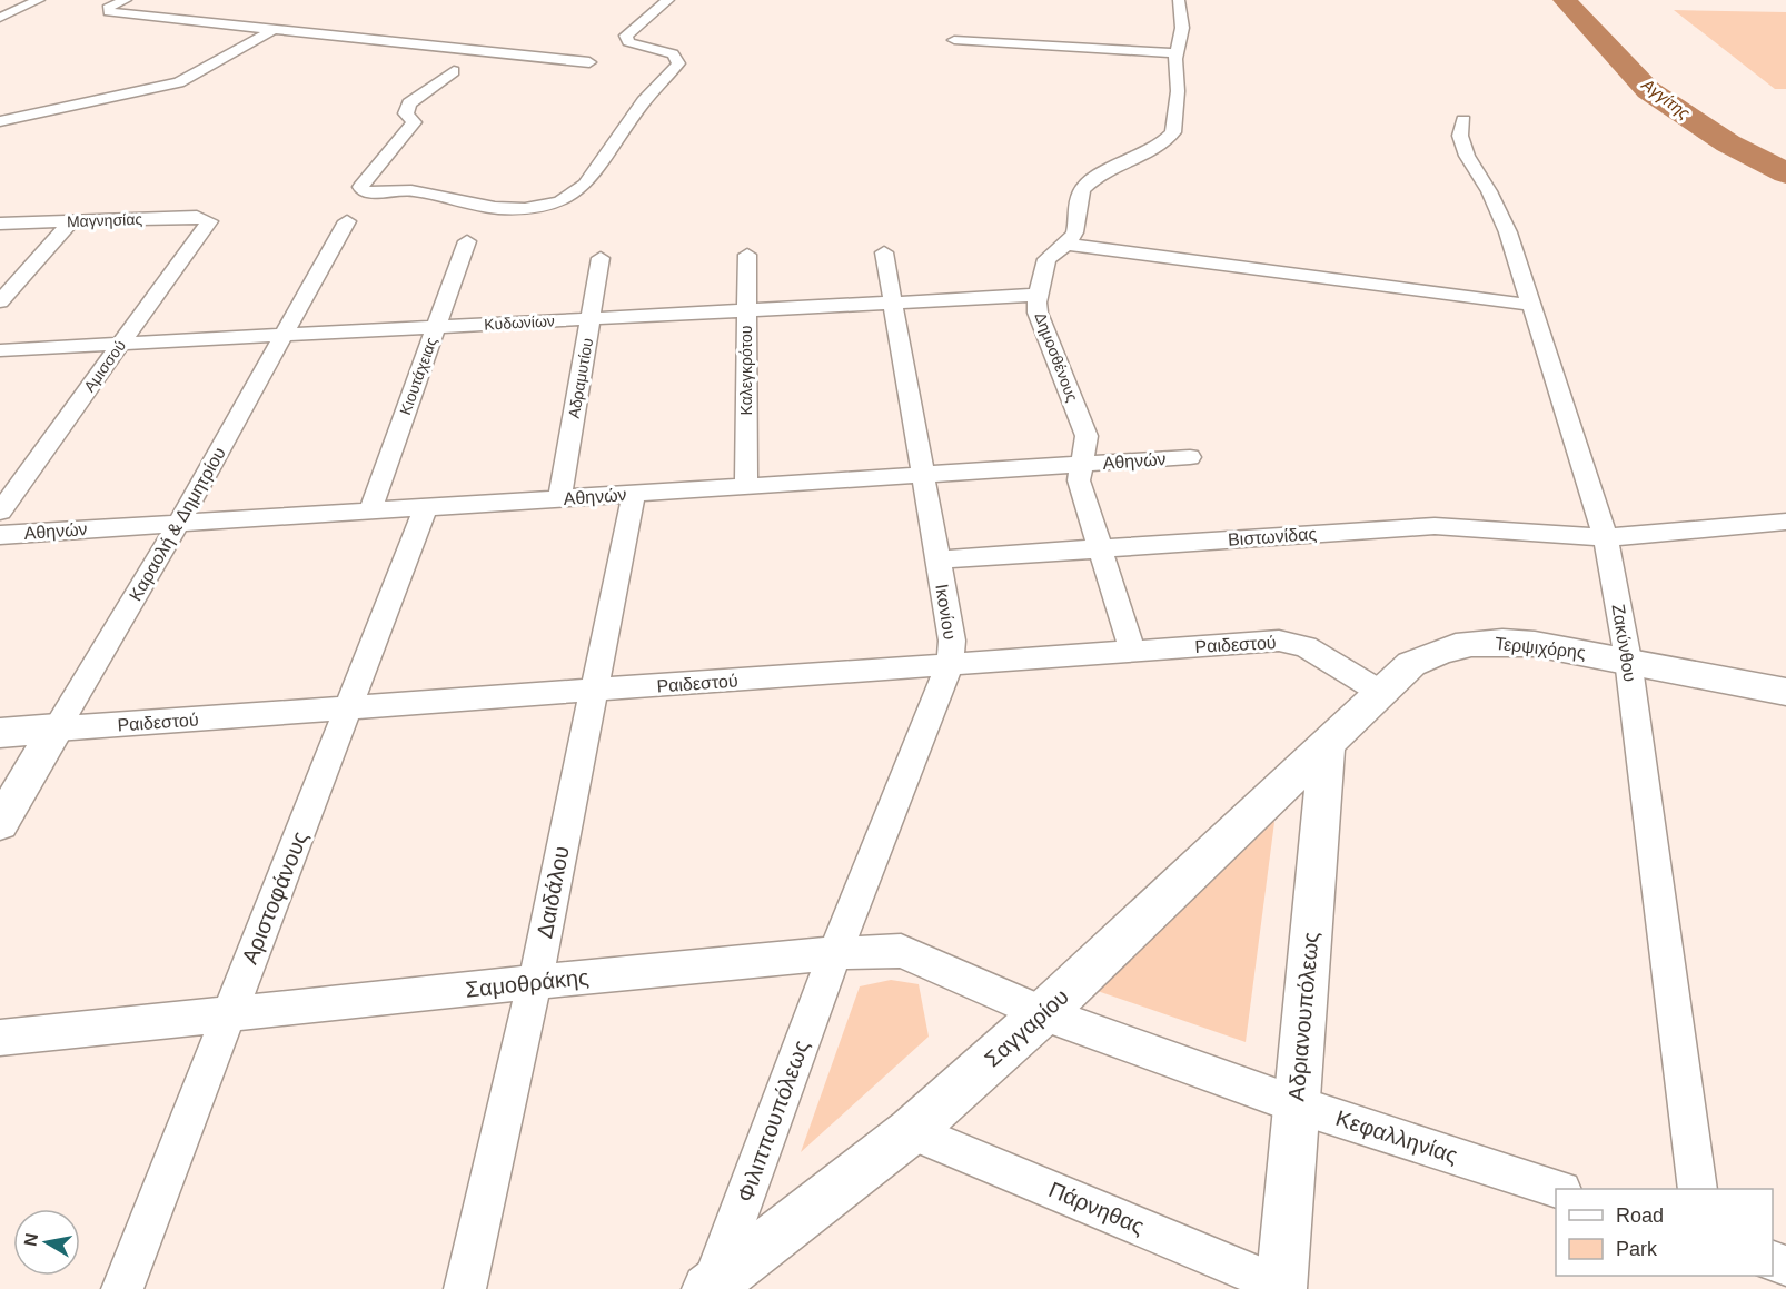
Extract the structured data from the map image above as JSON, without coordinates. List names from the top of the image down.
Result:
{
  "streets": {
    "street": [
      "Μαγνησίας",
      "Κυδωνίων",
      "Δημοσθένους",
      "Αμισσού",
      "Καλεγκρότου",
      "Κιουτάχειας",
      "Αδραμυτίου",
      "Αθηνών",
      "Καραολή & Δημητρίου",
      "Βιστωνίδας",
      "Ικονίου",
      "Ζακύνθου",
      "Ραιδεστού",
      "Τερψιχόρης",
      "Δαιδάλου",
      "Αριστοφάνους",
      "Σαμοθράκης",
      "Αδριανουπόλεως",
      "Σαγγαρίου",
      "Φιλιππουπόλεως",
      "Κεφαλληνίας",
      "Πάρνηθας"
    ]
  },
  "crossings": [
    ["Μαγνησίας", "Αμισσού"],
    ["Κυδωνίων", "Δημοσθένους"],
    ["Κυδωνίων", "Αμισσού"],
    ["Κυδωνίων", "Καλεγκρότου"],
    ["Κυδωνίων", "Κιουτάχειας"],
    ["Κυδωνίων", "Αδραμυτίου"],
    ["Κυδωνίων", "Καραολή & Δημητρίου"],
    ["Κυδωνίων", "Ικονίου"],
    ["Δημοσθένους", "Αθηνών"],
    ["Δημοσθένους", "Βιστωνίδας"],
    ["Δημοσθένους", "Ραιδεστού"],
    ["Καλεγκρότου", "Αθηνών"],
    ["Κιουτάχειας", "Αθηνών"],
    ["Αδραμυτίου", "Αθηνών"],
    ["Αθηνών", "Καραολή & Δημητρίου"],
    ["Αθηνών", "Ικονίου"],
    ["Αθηνών", "Δαιδάλου"],
    ["Αθηνών", "Αριστοφάνους"],
    ["Καραολή & Δημητρίου", "Ραιδεστού"],
    ["Βιστωνίδας", "Ικονίου"],
    ["Βιστωνίδας", "Ζακύνθου"],
    ["Ικονίου", "Ραιδεστού"],
    ["Ικονίου", "Σαμοθράκης"],
    ["Ικονίου", "Φιλιππουπόλεως"],
    ["Ζακύνθου", "Τερψιχόρης"],
    ["Ραιδεστού", "Τερψιχόρης"],
    ["Ραιδεστού", "Δαιδάλου"],
    ["Ραιδεστού", "Αριστοφάνους"],
    ["Τερψιχόρης", "Αδριανουπόλεως"],
    ["Τερψιχόρης", "Σαγγαρίου"],
    ["Δαιδάλου", "Σαμοθράκης"],
    ["Αριστοφάνους", "Σαμοθράκης"],
    ["Σαμοθράκης", "Σαγγαρίου"],
    ["Σαμοθράκης", "Φιλιππουπόλεως"],
    ["Σαμοθράκης", "Κεφαλληνίας"],
    ["Αδριανουπόλεως", "Σαγγαρίου"],
    ["Αδριανουπόλεως", "Κεφαλληνίας"],
    ["Αδριανουπόλεως", "Πάρνηθας"],
    ["Σαγγαρίου", "Φιλιππουπόλεως"],
    ["Σαγγαρίου", "Κεφαλληνίας"],
    ["Σαγγαρίου", "Πάρνηθας"]
  ],
  "water": ["Αγγίτης"],
  "legend": ["Road", "Park"],
  "north": "left"
}
